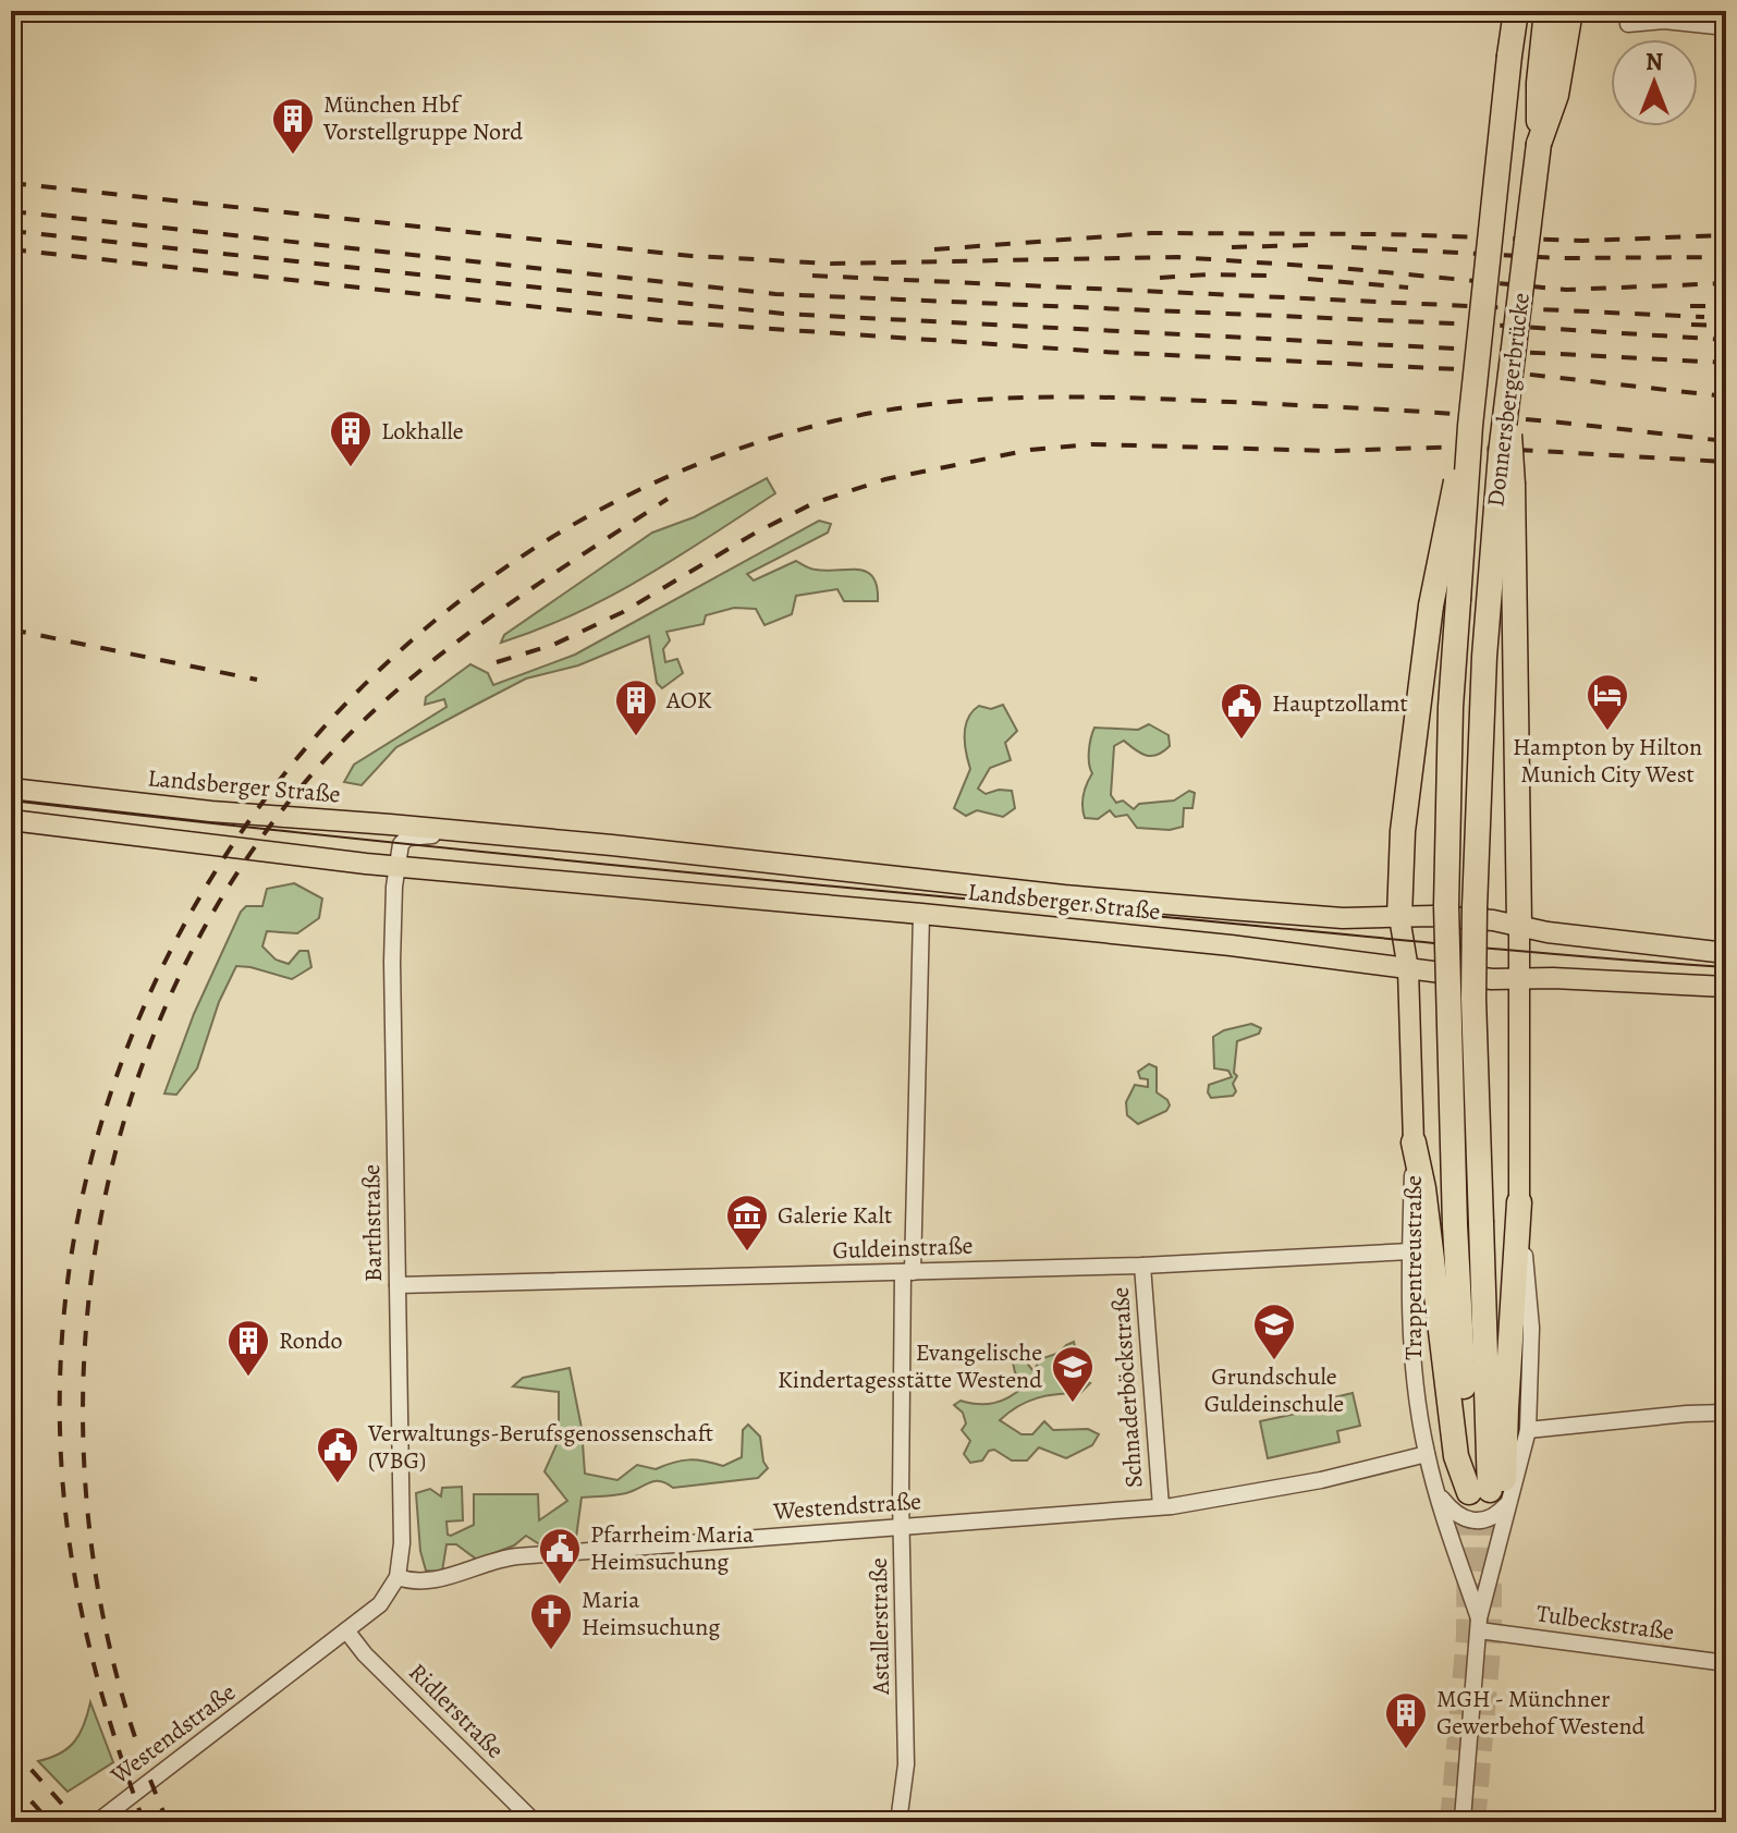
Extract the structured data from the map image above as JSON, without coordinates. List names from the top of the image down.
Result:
{
  "streets": {
    "highway": ["Donnersbergerbrücke", "Trappentreustraße"],
    "main road": ["Landsberger Straße"],
    "street": [
      "Barthstraße",
      "Guldeinstraße",
      "Schnaderböckstraße",
      "Westendstraße",
      "Tulbeckstraße",
      "Astallerstraße",
      "Ridlerstraße"
    ]
  },
  "crossings": [
    ["Donnersbergerbrücke", "Trappentreustraße"],
    ["Landsberger Straße", "Barthstraße"],
    ["Landsberger Straße", "Astallerstraße"],
    ["Barthstraße", "Guldeinstraße"],
    ["Barthstraße", "Westendstraße"],
    ["Guldeinstraße", "Trappentreustraße"],
    ["Guldeinstraße", "Schnaderböckstraße"],
    ["Guldeinstraße", "Astallerstraße"],
    ["Trappentreustraße", "Westendstraße"],
    ["Trappentreustraße", "Tulbeckstraße"],
    ["Schnaderböckstraße", "Westendstraße"],
    ["Westendstraße", "Astallerstraße"],
    ["Westendstraße", "Ridlerstraße"]
  ],
  "places": {
    "building": [
      "München Hbf Vorstellgruppe Nord",
      "Lokhalle",
      "AOK",
      "Rondo",
      "MGH - Münchner Gewerbehof Westend"
    ],
    "hotel": ["Hampton by Hilton Munich City West"],
    "public building": ["Hauptzollamt", "Verwaltungs-Berufsgenossenschaft (VBG)", "Pfarrheim Maria Heimsuchung"],
    "museum": ["Galerie Kalt"],
    "school or university": ["Grundschule Guldeinschule", "Evangelische Kindertagesstätte Westend"],
    "church": ["Maria Heimsuchung"]
  },
  "north": "top"
}
